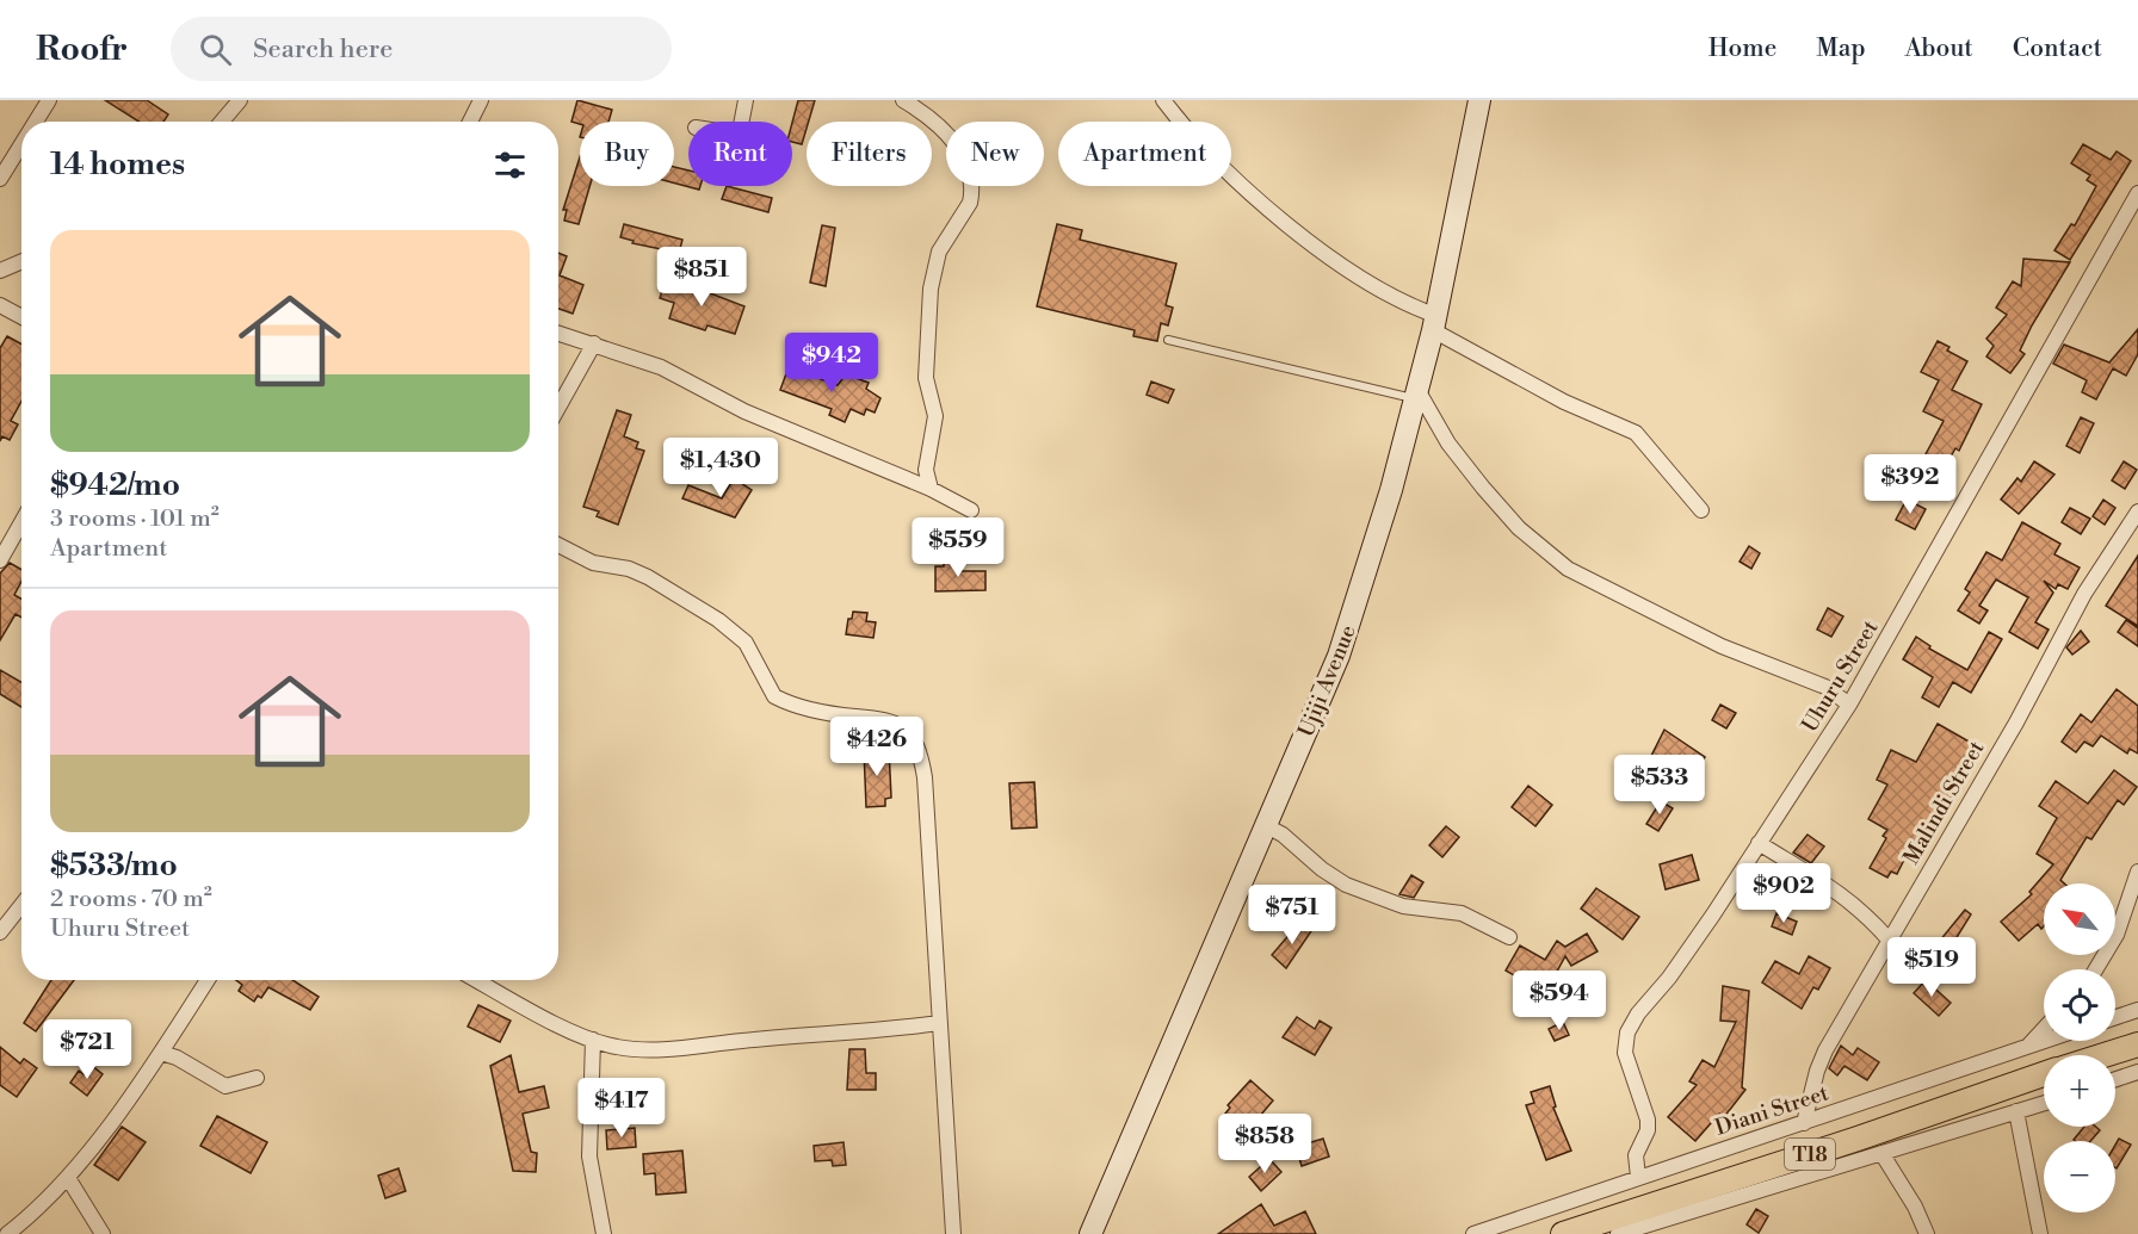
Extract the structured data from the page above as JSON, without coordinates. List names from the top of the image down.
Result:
{
  "streets": {
    "main road": ["Ujiji Avenue", "T18"],
    "street": ["Uhuru Street", "Malindi Street", "Diani Street"]
  },
  "crossings": [
    ["Uhuru Street", "Diani Street"],
    ["Malindi Street", "Diani Street"]
  ],
  "north": "top left",
  "page": {
    "header": "Roofr",
    "search": "Search here",
    "nav": [
      "Home",
      "Map",
      "About",
      "Contact"
    ],
    "chip": [
      "Buy",
      "Rent",
      "Filters",
      "New",
      "Apartment"
    ],
    "heading": "14 homes",
    "list": [
      {
        "name": "$942/mo",
        "note": "3 rooms · 101 m² · Apartment"
      },
      {
        "name": "$533/mo",
        "note": "2 rooms · 70 m² · Uhuru Street"
      }
    ],
    "price": [
      "$851",
      "$942",
      "$1,430",
      "$392",
      "$559",
      "$426",
      "$533",
      "$902",
      "$751",
      "$519",
      "$594",
      "$721",
      "$417",
      "$858"
    ],
    "map_buttons": ["+", "−"]
  }
}
